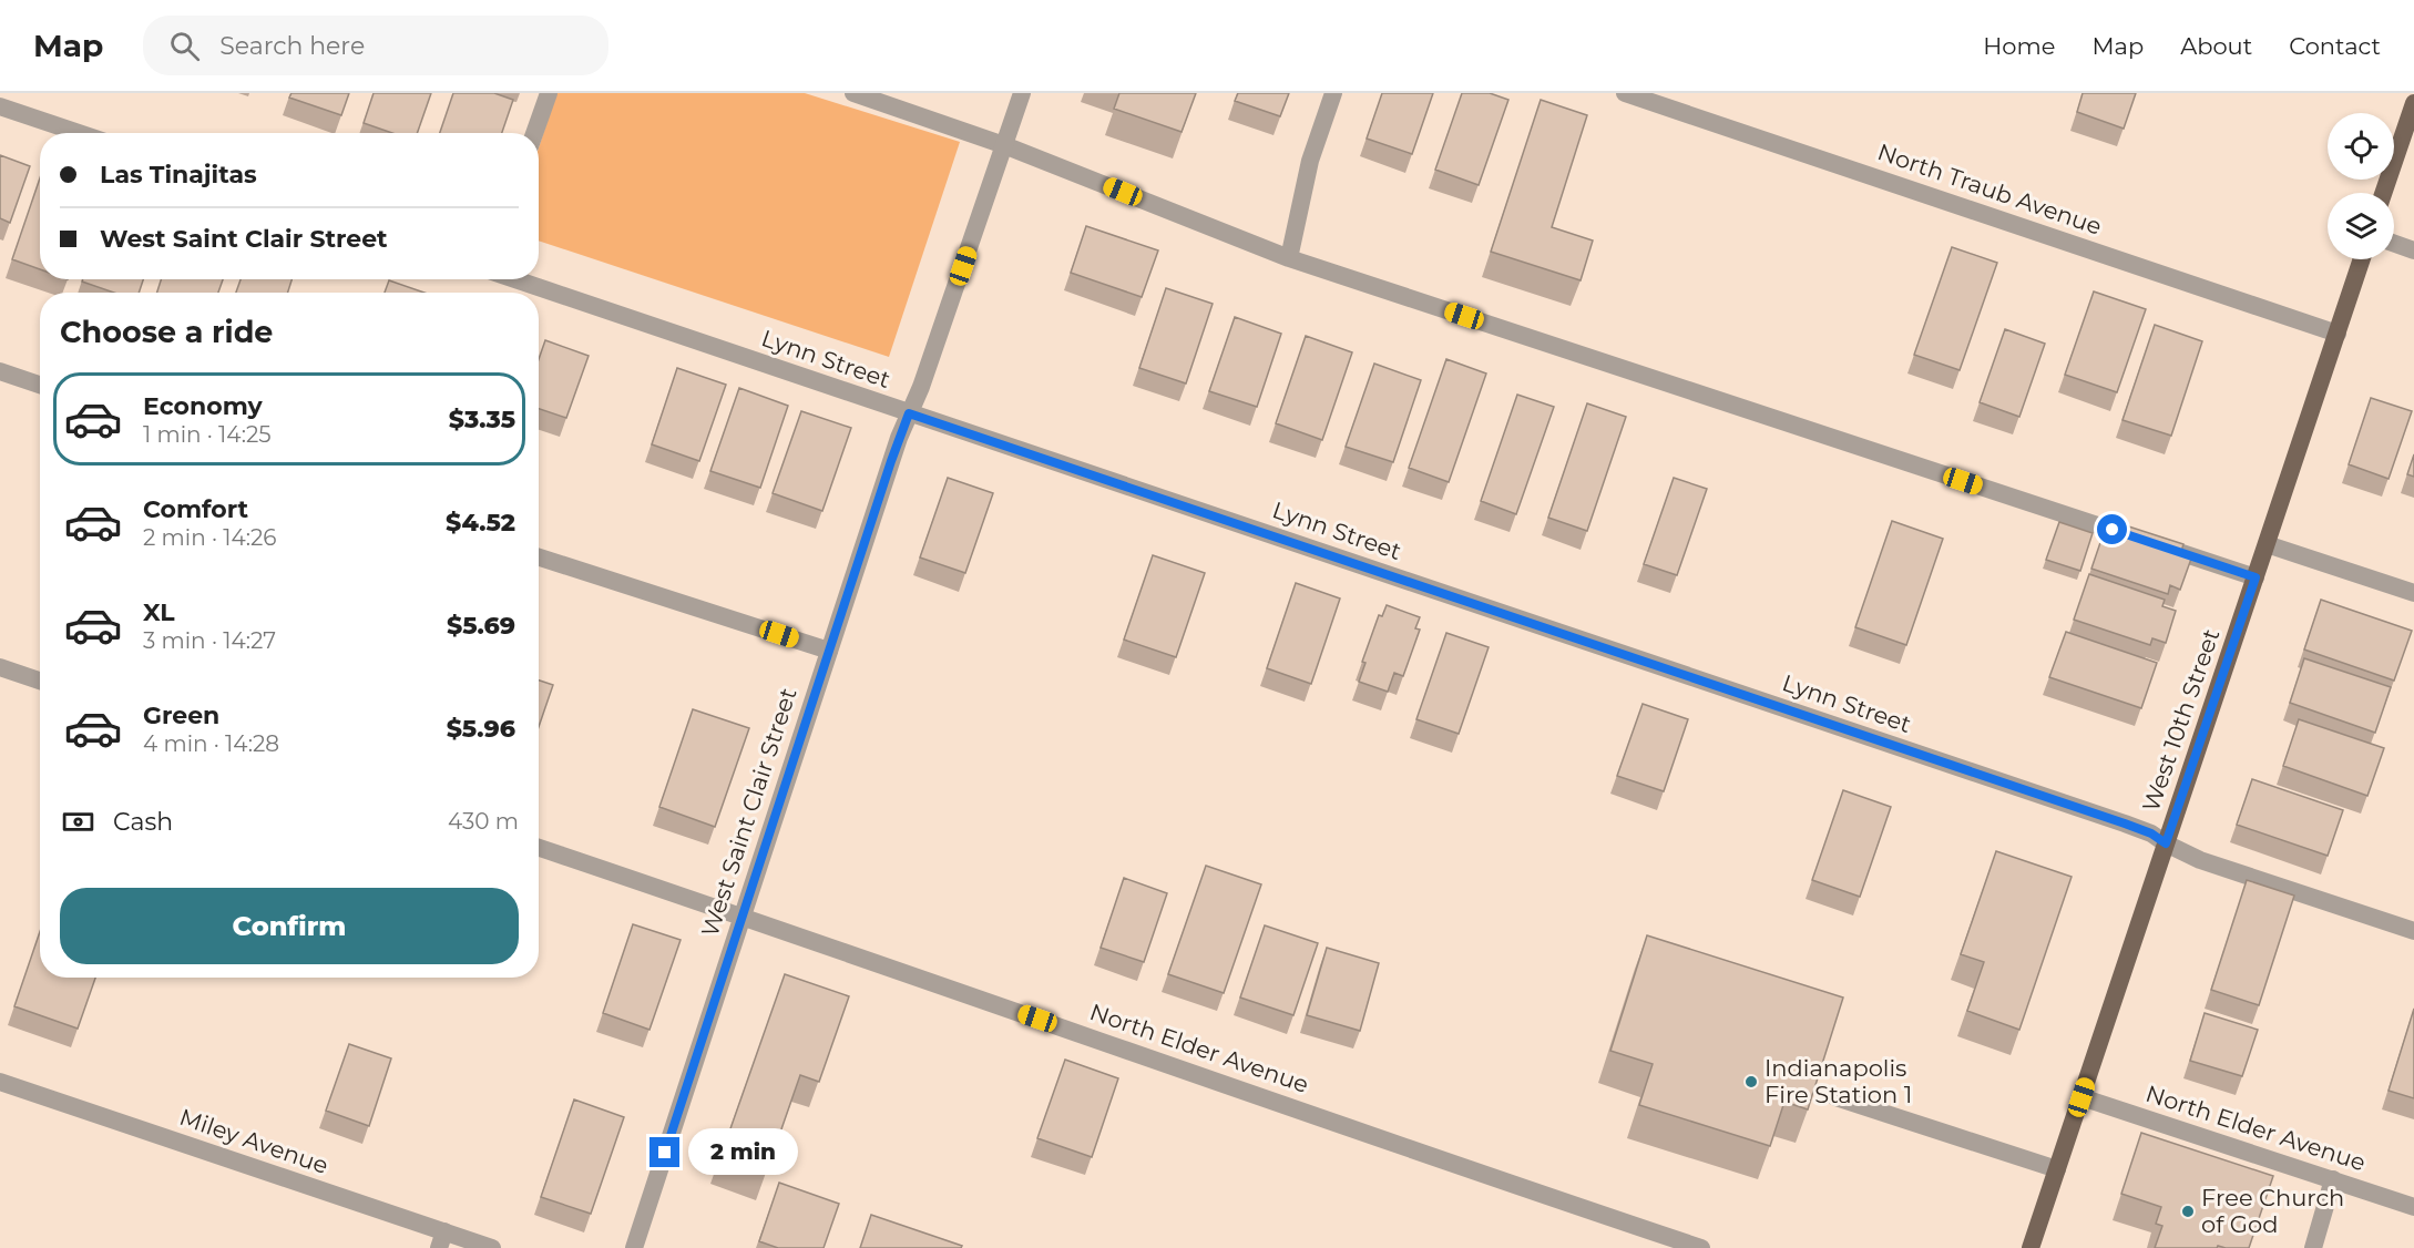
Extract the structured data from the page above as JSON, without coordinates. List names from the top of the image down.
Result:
{
  "streets": {
    "main road": ["West 10th Street"],
    "street": [
      "North Traub Avenue",
      "Lynn Street",
      "West Saint Clair Street",
      "North Elder Avenue",
      "Miley Avenue"
    ]
  },
  "crossings": [
    ["North Traub Avenue", "West 10th Street"],
    ["Lynn Street", "West 10th Street"],
    ["Lynn Street", "West Saint Clair Street"],
    ["West 10th Street", "North Elder Avenue"],
    ["West Saint Clair Street", "North Elder Avenue"]
  ],
  "places": ["Indianapolis Fire Station 1", "Free Church of God"],
  "page": {
    "header": "Map",
    "search": "Search here",
    "nav": [
      "Home",
      "Map",
      "About",
      "Contact"
    ],
    "banner": ["Las Tinajitas", "West Saint Clair Street"],
    "heading": "Choose a ride",
    "list": [
      {
        "name": "Economy",
        "note": "1 min · 14:25",
        "value": "$3.35"
      },
      {
        "name": "Comfort",
        "note": "2 min · 14:26",
        "value": "$4.52"
      },
      {
        "name": "XL",
        "note": "3 min · 14:27",
        "value": "$5.69"
      },
      {
        "name": "Green",
        "note": "4 min · 14:28",
        "value": "$5.96"
      }
    ],
    "pay": ["Cash", "430 m"],
    "buttons": "Confirm",
    "bubble": "2 min"
  }
}
